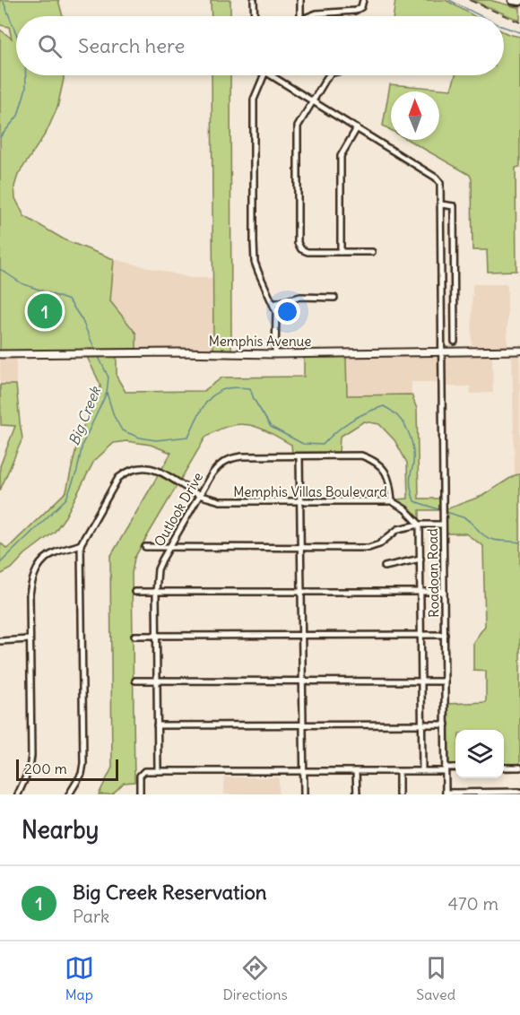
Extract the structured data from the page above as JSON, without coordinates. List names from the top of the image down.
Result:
{
  "streets": {
    "main road": ["Memphis Avenue"],
    "street": ["Memphis Villas Boulevard", "Outlook Drive", "Roadoan Road"]
  },
  "crossings": [
    ["Memphis Avenue", "Roadoan Road"],
    ["Memphis Villas Boulevard", "Outlook Drive"]
  ],
  "water": ["Big Creek"],
  "scale_bar": "200 m",
  "north": "top",
  "page": {
    "search": "Search here",
    "pins": "1",
    "scale": "200 m",
    "heading": "Nearby",
    "list": [
      {
        "mark": "1",
        "name": "Big Creek Reservation",
        "note": "Park",
        "value": "470 m"
      }
    ],
    "nav": ["Map", "Directions", "Saved"]
  }
}
